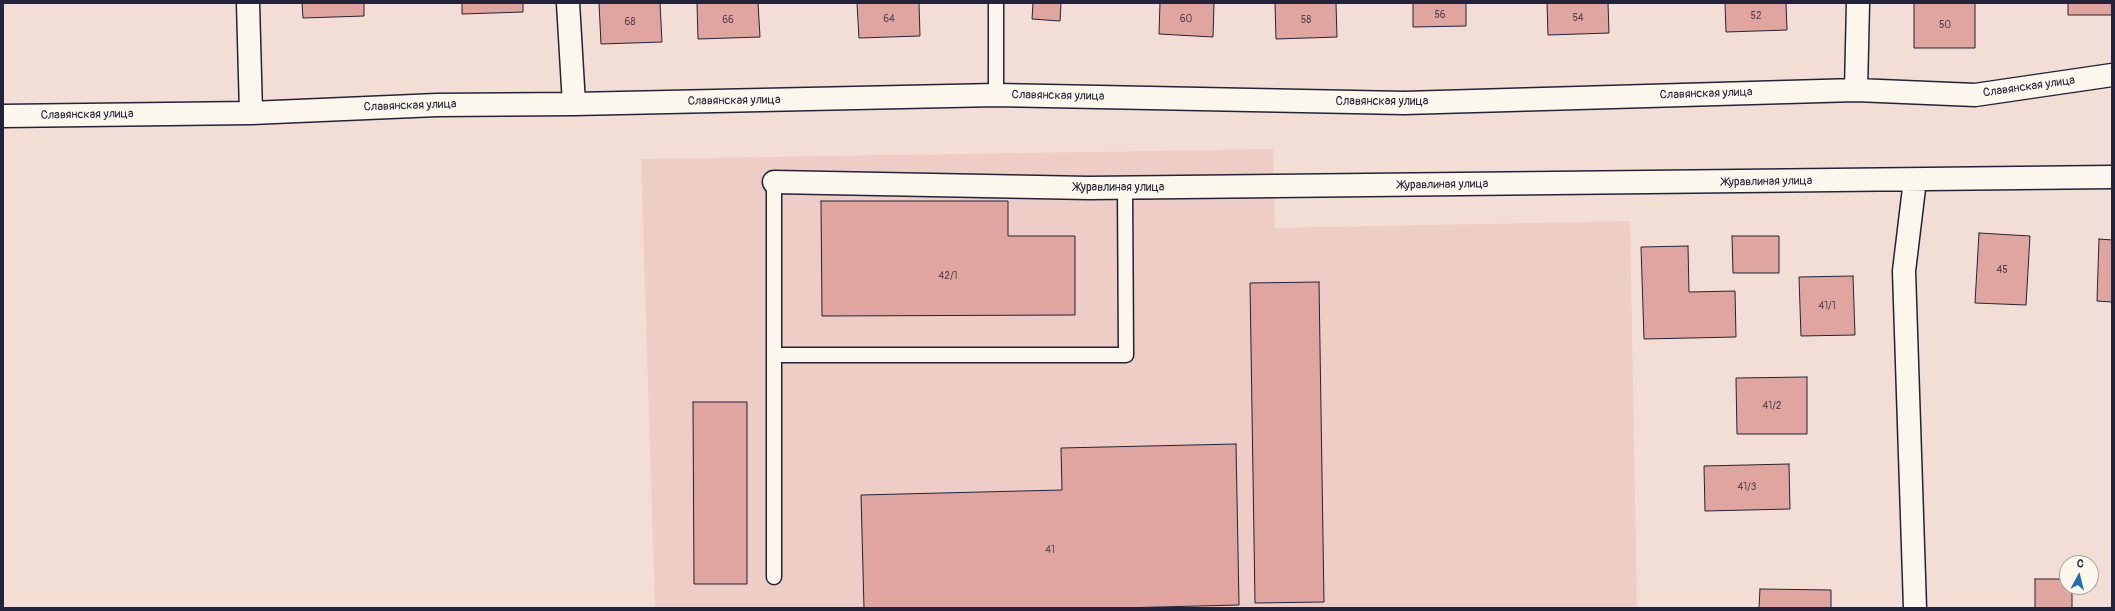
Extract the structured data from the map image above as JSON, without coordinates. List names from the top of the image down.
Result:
{
  "streets": {
    "street": ["Славянская улица", "Журавлиная улица"]
  },
  "house_numbers": [
    "56",
    "52",
    "54",
    "64",
    "60",
    "66",
    "58",
    "68",
    "50",
    "45",
    "42/1",
    "41/1",
    "41/2",
    "41/3",
    "41"
  ],
  "north": "top"
}
